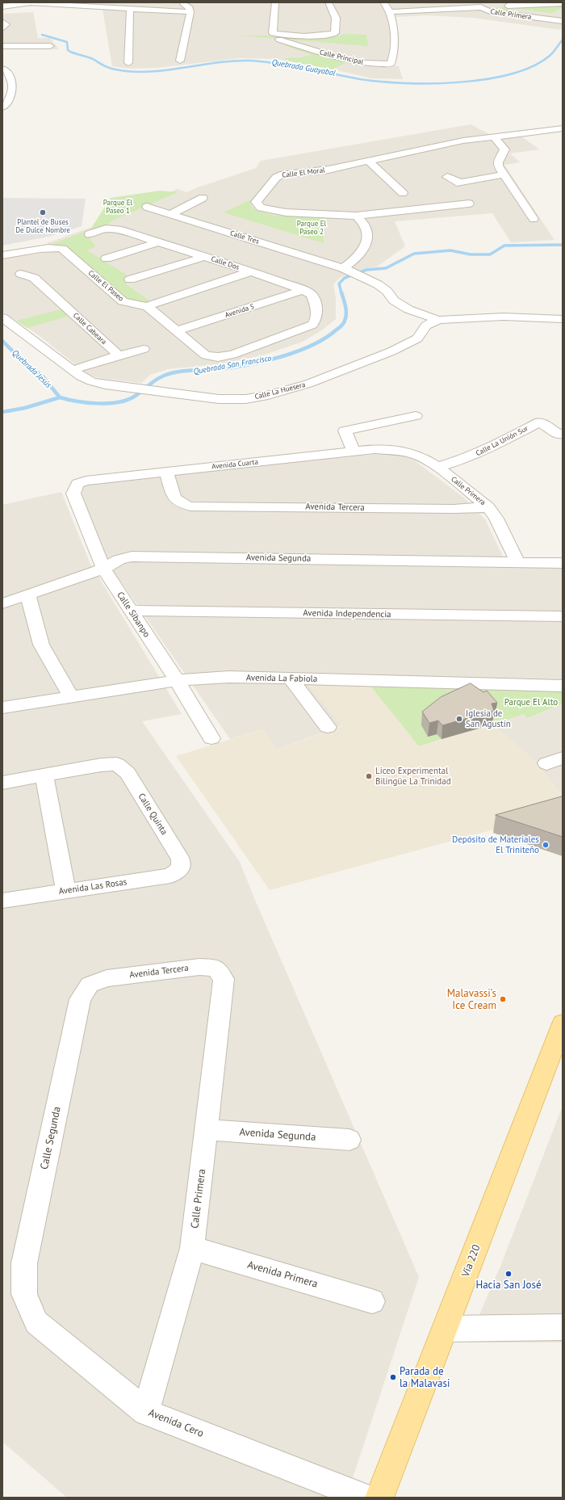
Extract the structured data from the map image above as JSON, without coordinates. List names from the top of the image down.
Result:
{
  "streets": {
    "main road": ["Vía 220"],
    "street": [
      "Calle Primera",
      "Calle Principal",
      "Calle El Moral",
      "Calle Tres",
      "Calle Dos",
      "Calle El Paseo",
      "Avenida 5",
      "Calle Cabeara",
      "Calle La Huesera",
      "Calle La Unión Sur",
      "Avenida Cuarta",
      "Avenida Tercera",
      "Avenida Segunda",
      "Avenida Independencia",
      "Calle Sibanpo",
      "Avenida La Fabiola",
      "Calle Quinta",
      "Avenida Las Rosas",
      "Calle Segunda",
      "Avenida Primera",
      "Avenida Cero"
    ]
  },
  "crossings": [
    ["Calle Primera", "Calle Principal"],
    ["Calle Primera", "Calle La Unión Sur"],
    ["Calle Primera", "Avenida Cuarta"],
    ["Calle Primera", "Avenida Tercera"],
    ["Calle Primera", "Avenida Segunda"],
    ["Calle Primera", "Avenida Primera"],
    ["Calle Primera", "Avenida Cero"],
    ["Calle Dos", "Avenida 5"],
    ["Avenida Cuarta", "Avenida Tercera"],
    ["Avenida Cuarta", "Calle Sibanpo"],
    ["Avenida Tercera", "Calle Segunda"],
    ["Avenida Segunda", "Calle Sibanpo"],
    ["Avenida Independencia", "Calle Sibanpo"],
    ["Calle Sibanpo", "Avenida La Fabiola"],
    ["Calle Quinta", "Avenida Las Rosas"],
    ["Calle Segunda", "Avenida Cero"]
  ],
  "water": ["Quebrada Guayabal", "Quebrada San Francisco", "Quebrada Jesús"],
  "parks": ["Parque El Paseo 1", "Parque El Paseo 2", "Parque El Alto"],
  "places": [
    "Plantel de Buses De Dulce Nombre",
    "Iglesia de San Agustín",
    "Liceo Experimental Bilingüe La Trinidad",
    "Depósito de Materiales El Triniteño",
    "Malavassi’s Ice Cream",
    "Hacia San José",
    "Parada de la Malavasi"
  ]
}
